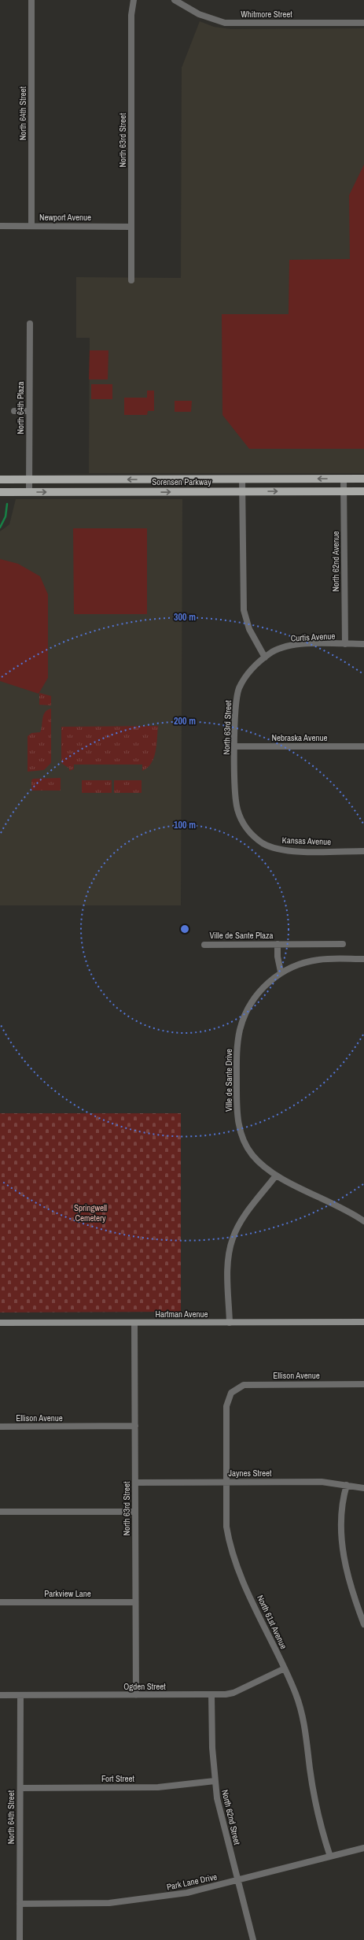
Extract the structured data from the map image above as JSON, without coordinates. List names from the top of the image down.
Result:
{
  "streets": {
    "main road": ["Sorensen Parkway", "Hartman Avenue"],
    "street": [
      "Whitmore Street",
      "North 64th Street",
      "North 63rd Street",
      "Newport Avenue",
      "North 64th Plaza",
      "North 62nd Avenue",
      "Curtis Avenue",
      "Nebraska Avenue",
      "Kansas Avenue",
      "Ville de Sante Plaza",
      "Ville de Sante Drive",
      "Ellison Avenue",
      "Jaynes Street",
      "Parkview Lane",
      "North 61st Avenue",
      "Ogden Street",
      "Fort Street",
      "North 62nd Street",
      "Park Lane Drive"
    ]
  },
  "crossings": [
    ["North 64th Street", "Newport Avenue"],
    ["North 64th Street", "Ogden Street"],
    ["North 64th Street", "Fort Street"],
    ["North 64th Street", "Park Lane Drive"],
    ["North 63rd Street", "Newport Avenue"],
    ["North 63rd Street", "Curtis Avenue"],
    ["North 63rd Street", "Nebraska Avenue"],
    ["North 63rd Street", "Kansas Avenue"],
    ["North 63rd Street", "Hartman Avenue"],
    ["North 63rd Street", "Ellison Avenue"],
    ["North 63rd Street", "Jaynes Street"],
    ["North 63rd Street", "Parkview Lane"],
    ["North 63rd Street", "Ogden Street"],
    ["North 64th Plaza", "Sorensen Parkway"],
    ["Sorensen Parkway", "North 62nd Avenue"],
    ["North 62nd Avenue", "Curtis Avenue"],
    ["Ville de Sante Plaza", "Ville de Sante Drive"],
    ["Ellison Avenue", "North 61st Avenue"],
    ["Jaynes Street", "North 61st Avenue"],
    ["North 61st Avenue", "Ogden Street"],
    ["North 61st Avenue", "Park Lane Drive"],
    ["Ogden Street", "North 62nd Street"],
    ["Fort Street", "North 62nd Street"],
    ["North 62nd Street", "Park Lane Drive"]
  ],
  "parks": ["Springwell Cemetery"],
  "rings": ["300 m", "200 m", "100 m"]
}
